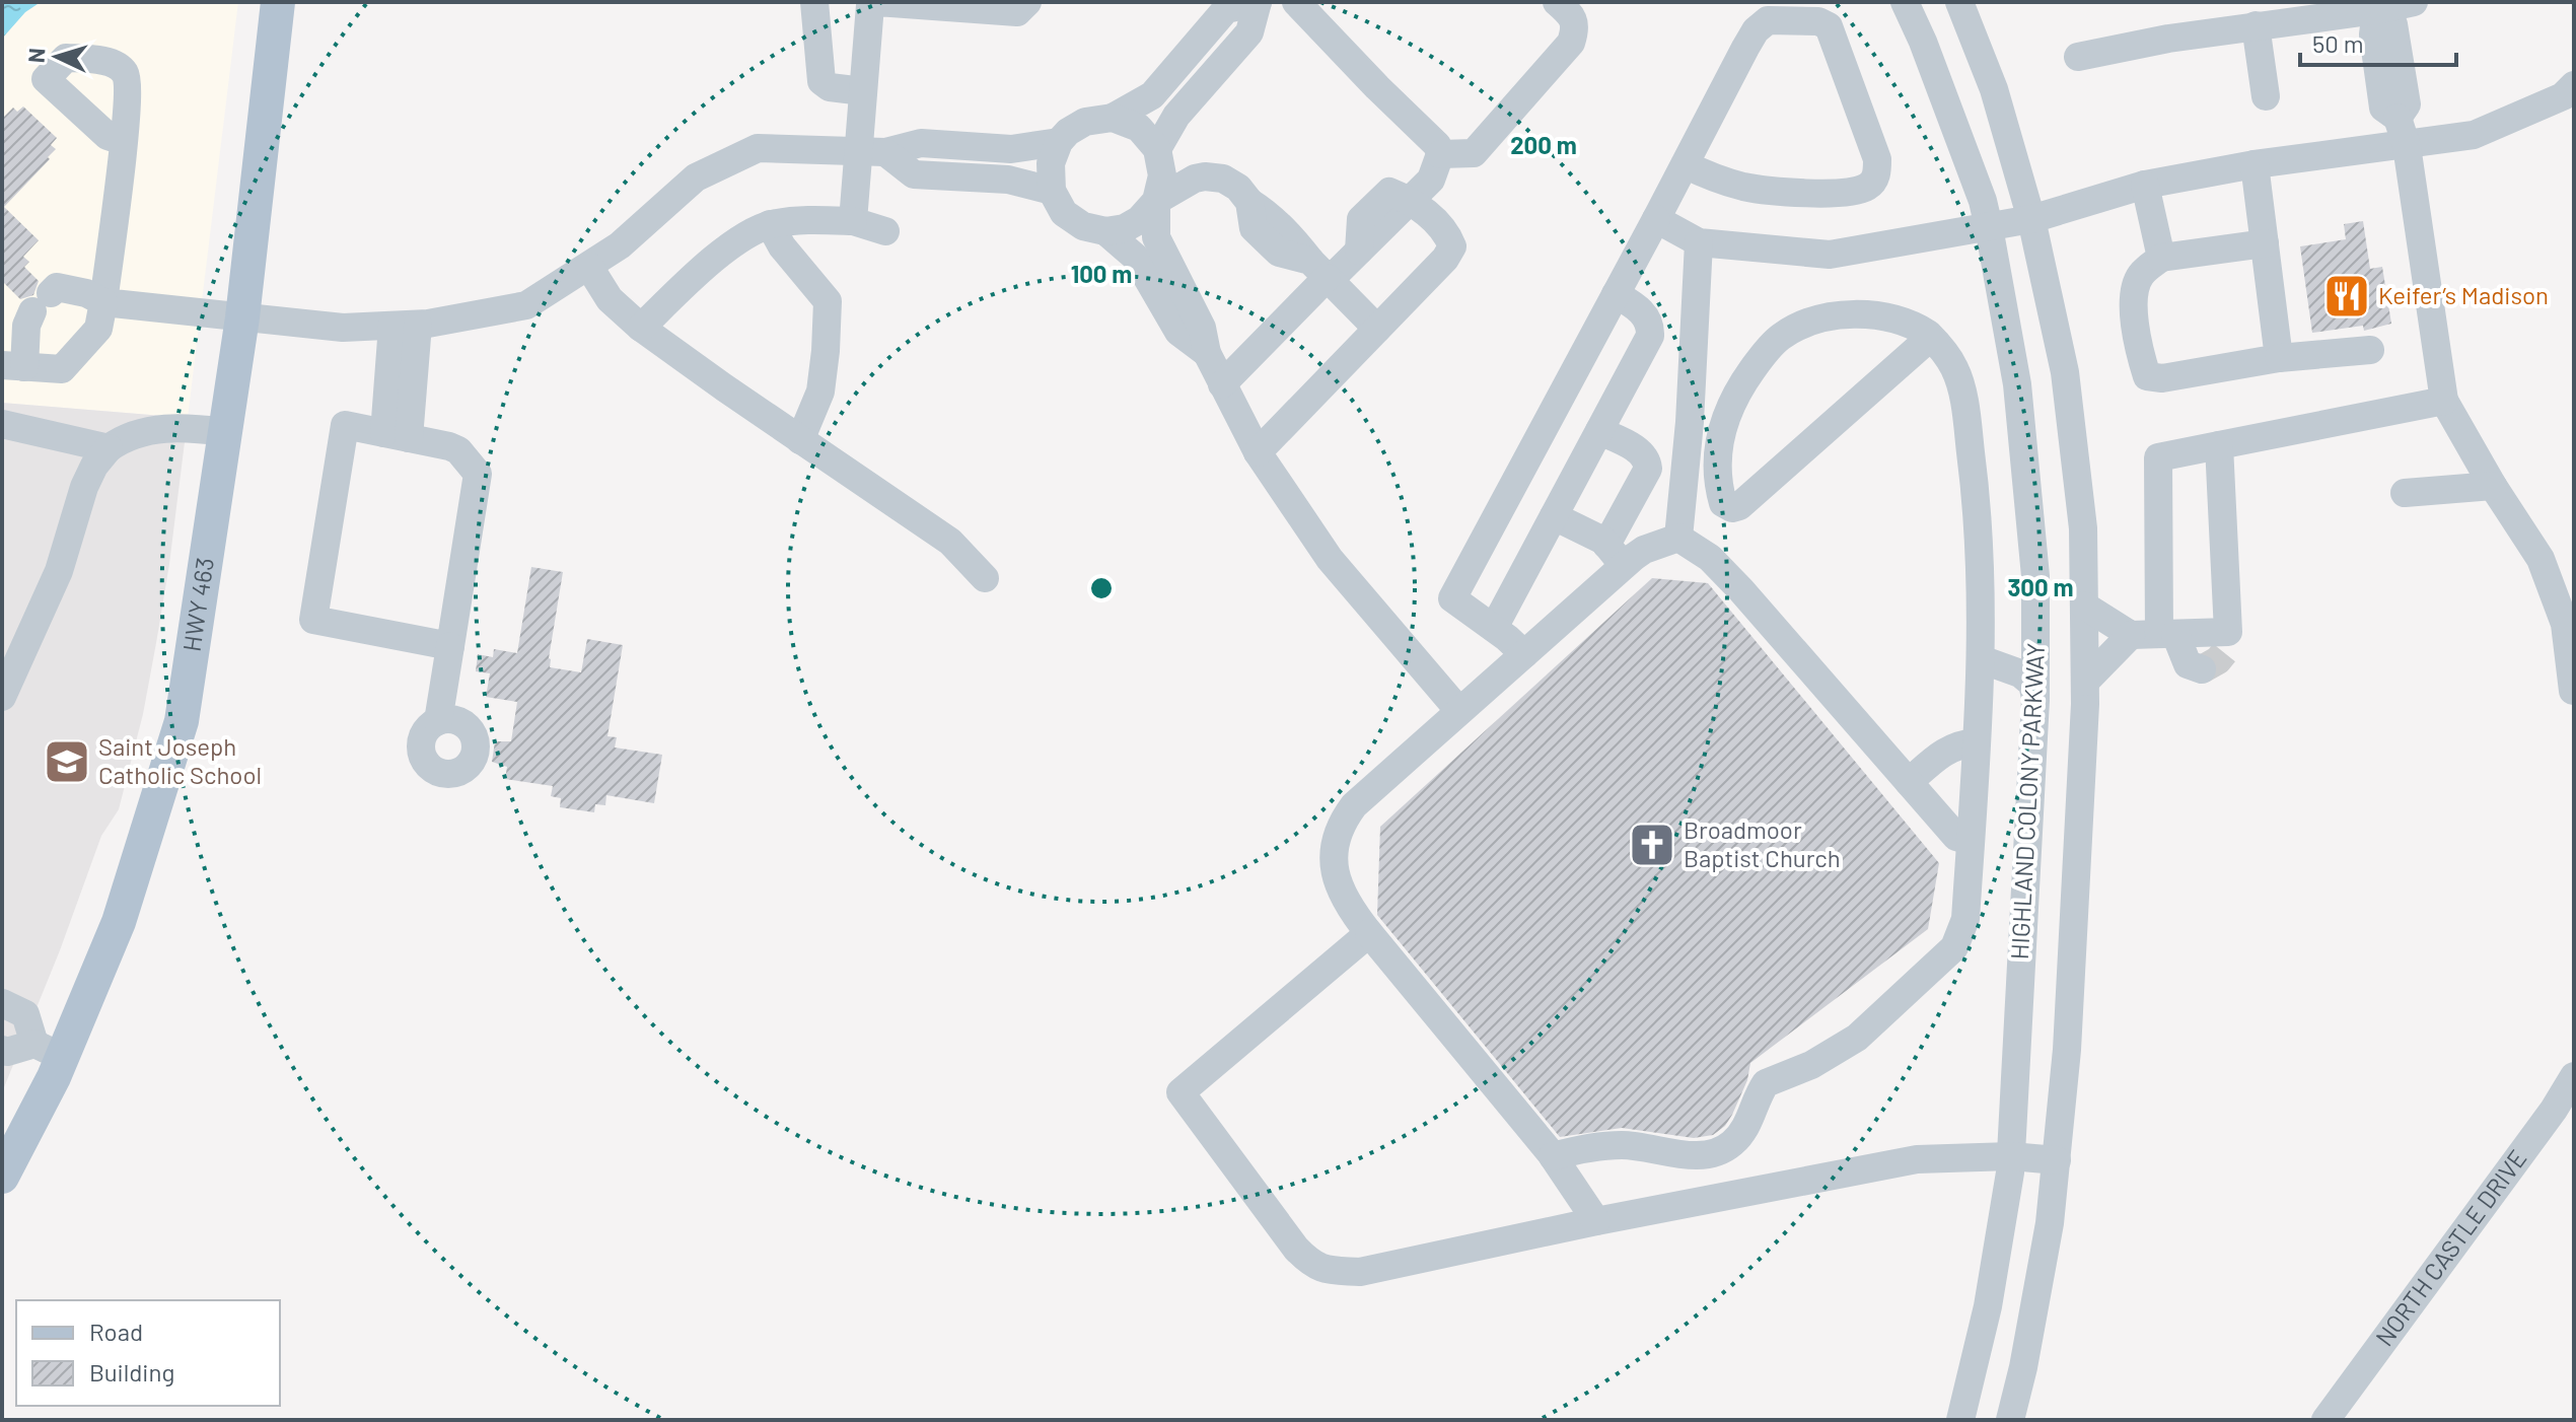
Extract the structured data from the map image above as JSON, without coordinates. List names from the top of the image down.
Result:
{
  "streets": {
    "main road": ["HWY 463"],
    "street": ["HIGHLAND COLONY PARKWAY", "NORTH CASTLE DRIVE"]
  },
  "places": {
    "restaurant": ["Keifer’s Madison"],
    "school or university": ["Saint Joseph Catholic School"],
    "church": ["Broadmoor Baptist Church"]
  },
  "legend": ["Road", "Building"],
  "scale_bar": "50 m",
  "north": "left",
  "rings": ["200 m", "100 m", "300 m"]
}
